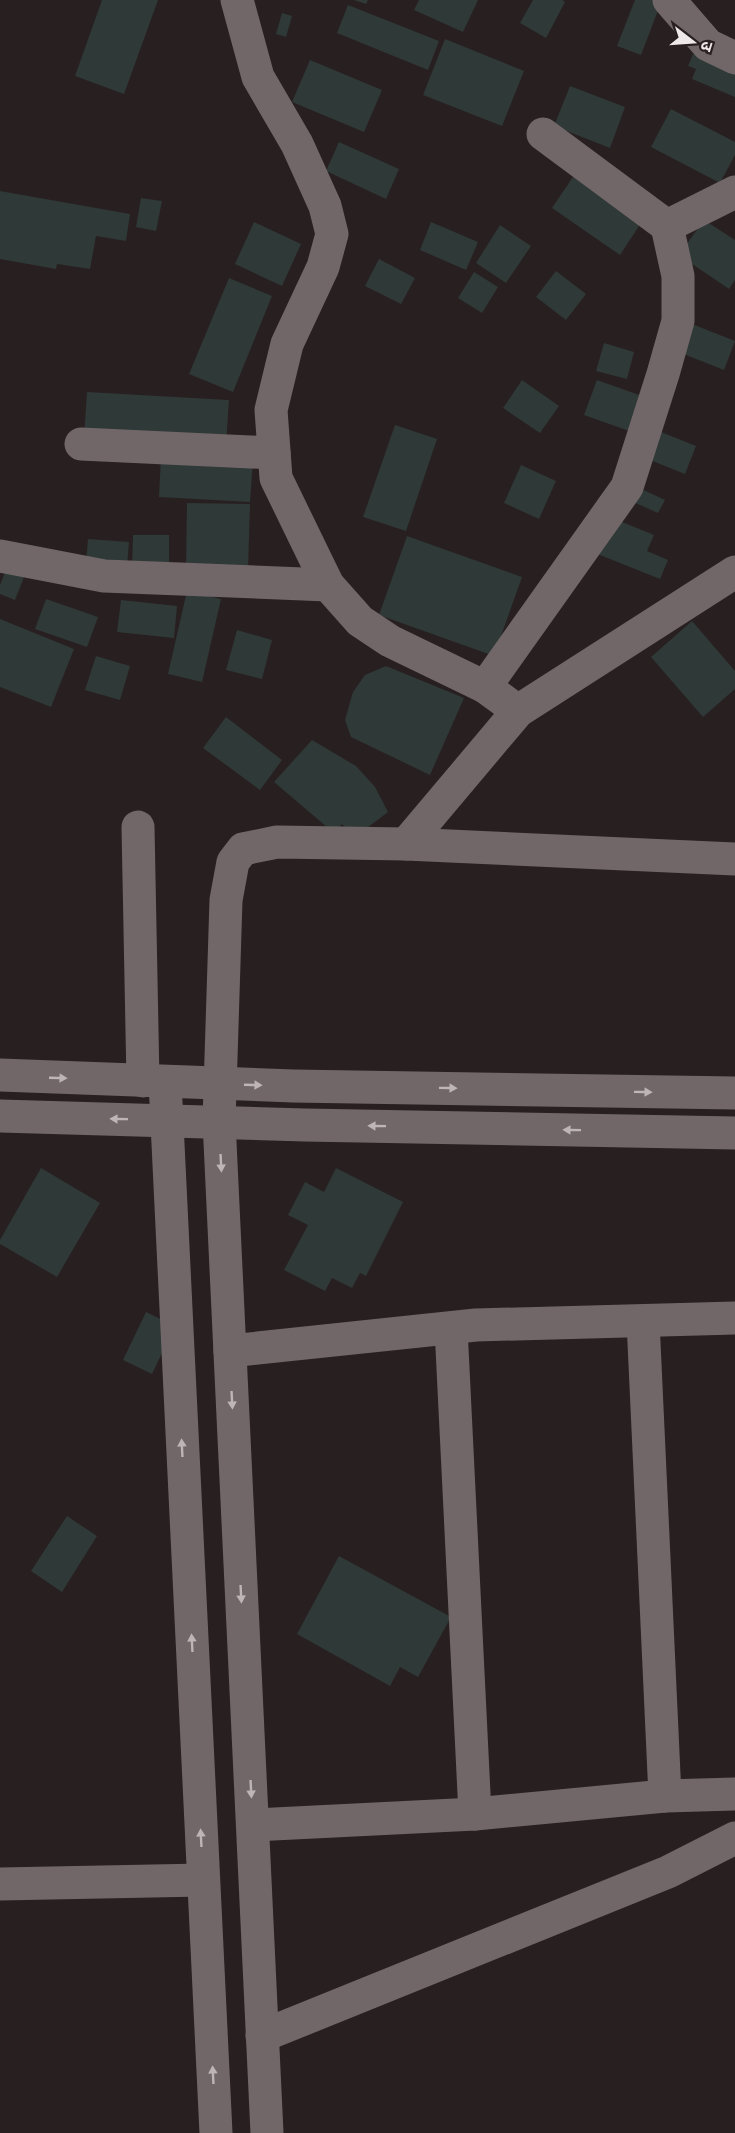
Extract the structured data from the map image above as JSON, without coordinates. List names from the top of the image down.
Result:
{
  "north": "right"
}
